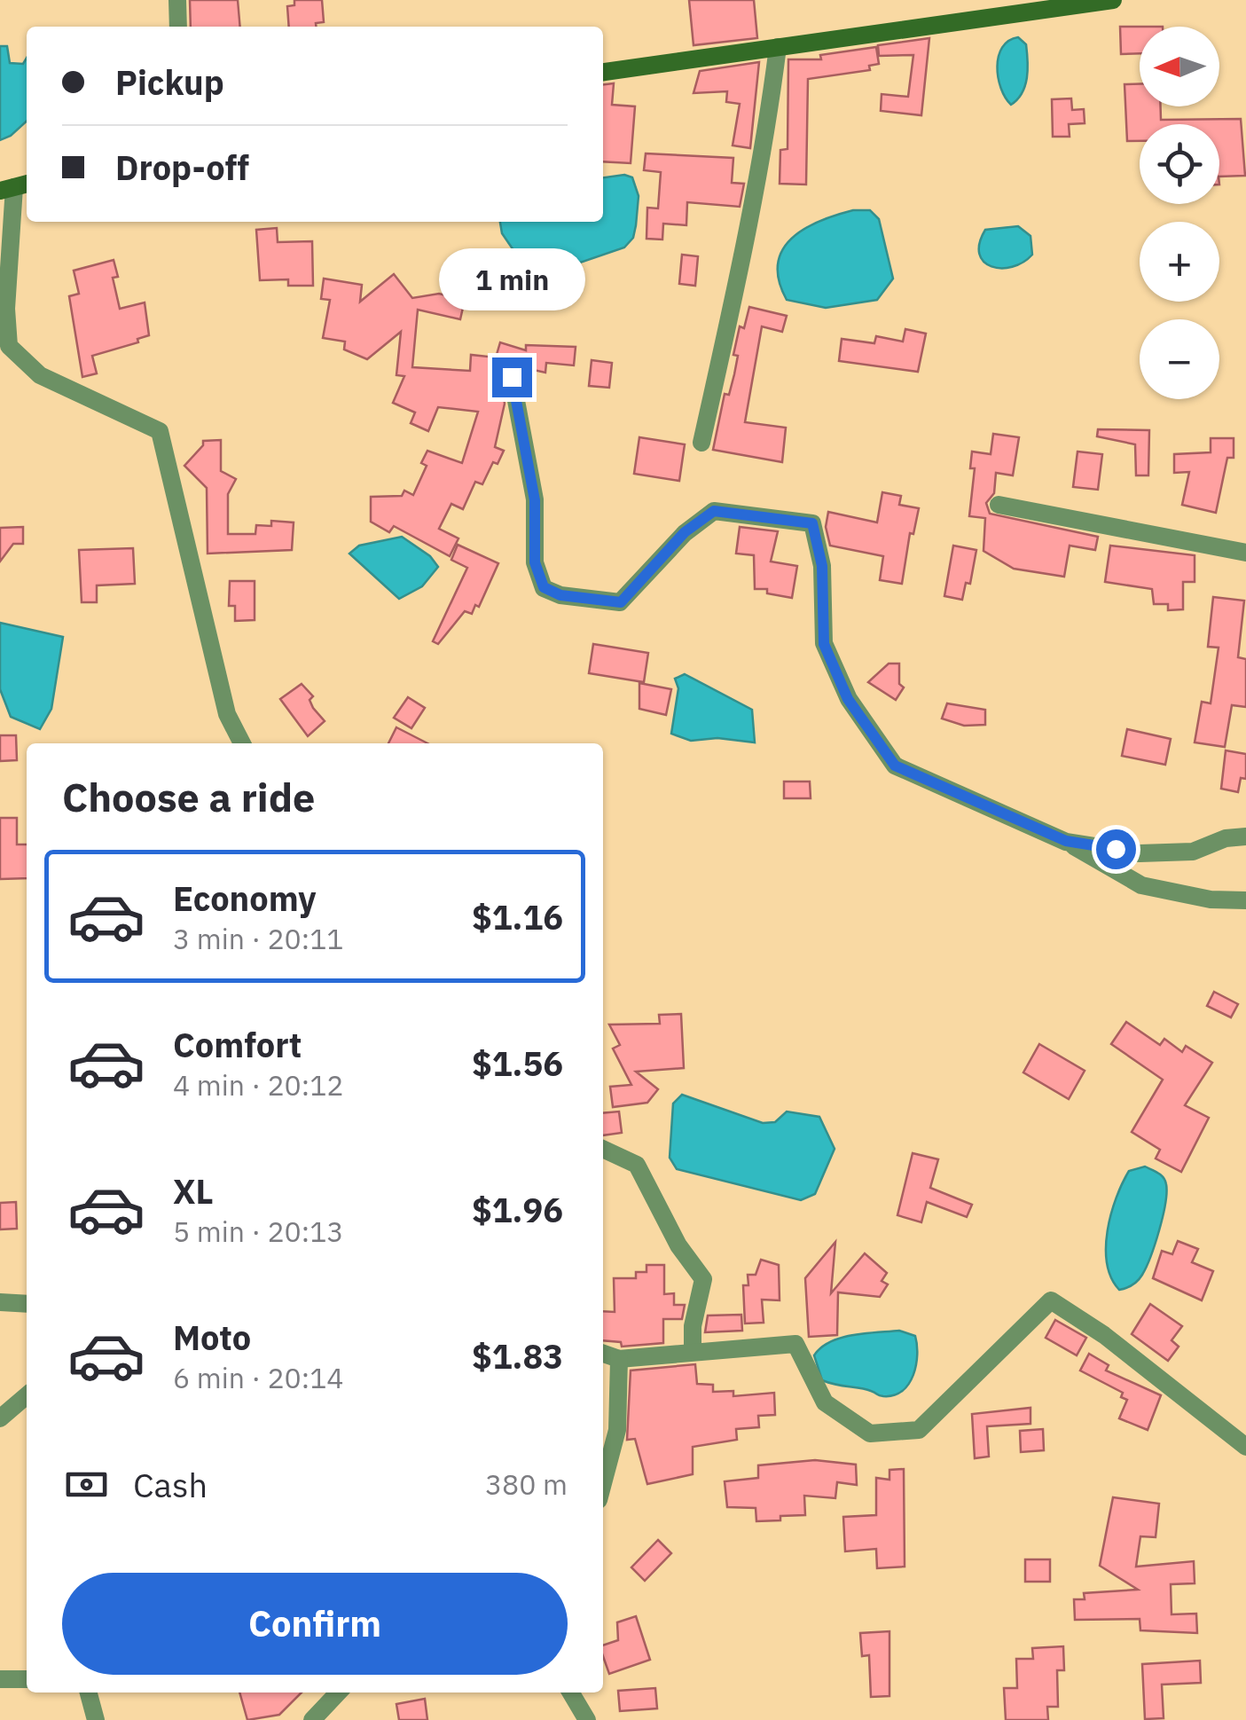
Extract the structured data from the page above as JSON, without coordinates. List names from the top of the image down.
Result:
{
  "north": "left",
  "page": {
    "map_buttons": ["+", "−"],
    "banner": ["Pickup", "Drop-off"],
    "bubble": "1 min",
    "heading": "Choose a ride",
    "list": [
      {
        "name": "Economy",
        "note": "3 min · 20:11",
        "value": "$1.16"
      },
      {
        "name": "Comfort",
        "note": "4 min · 20:12",
        "value": "$1.56"
      },
      {
        "name": "XL",
        "note": "5 min · 20:13",
        "value": "$1.96"
      },
      {
        "name": "Moto",
        "note": "6 min · 20:14",
        "value": "$1.83"
      }
    ],
    "pay": ["Cash", "380 m"],
    "buttons": "Confirm"
  }
}
